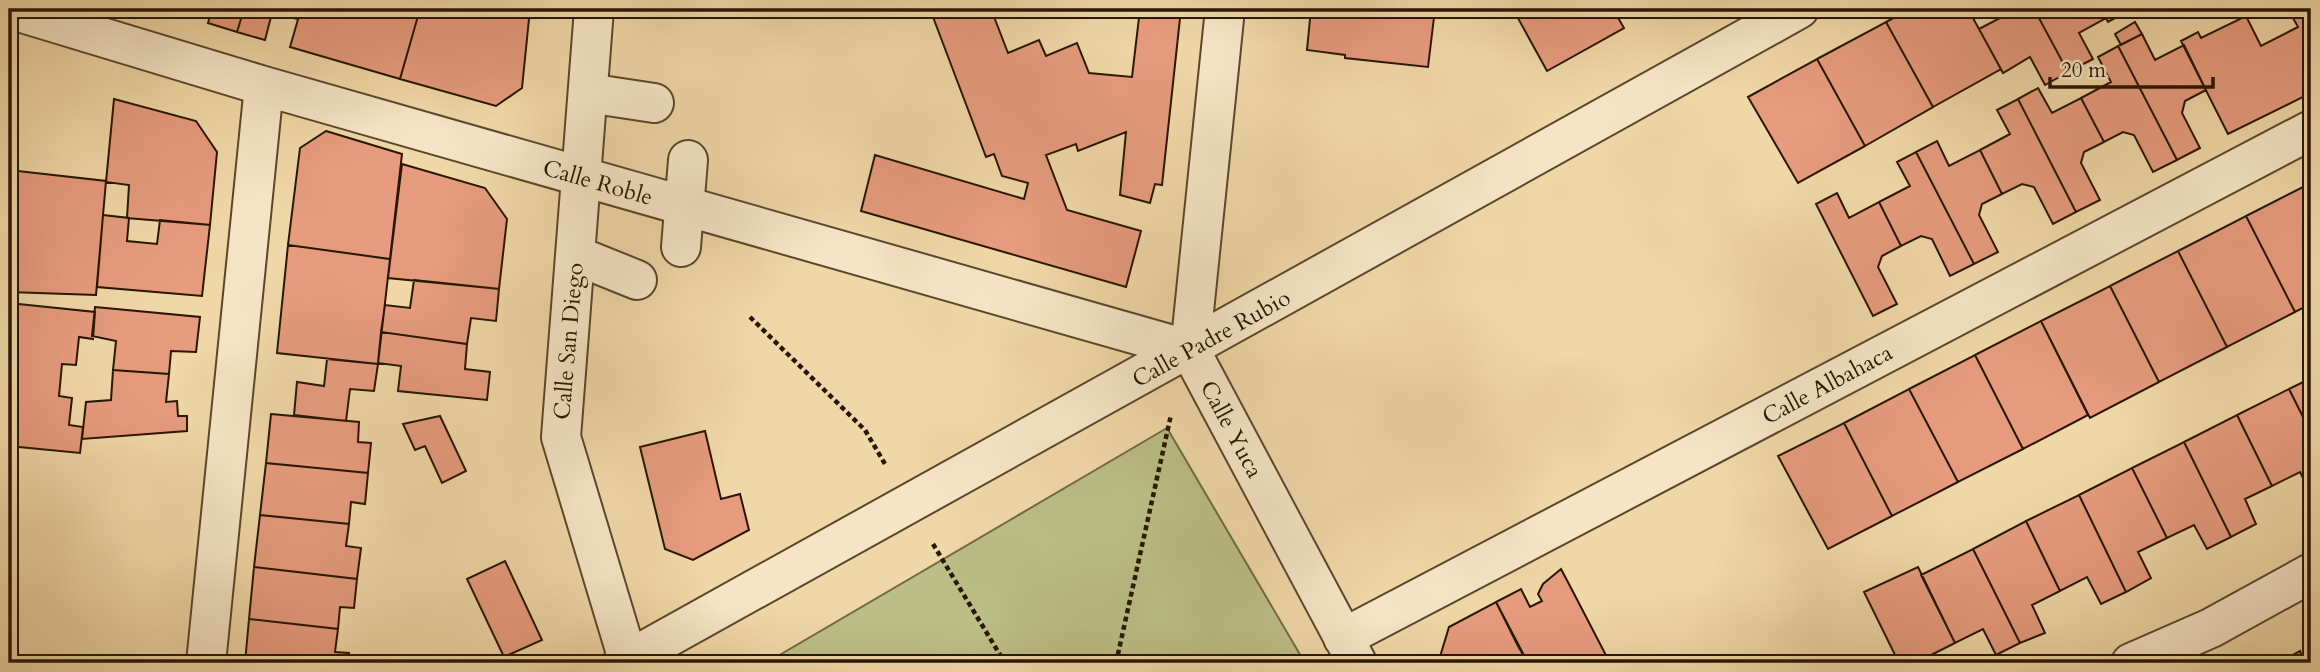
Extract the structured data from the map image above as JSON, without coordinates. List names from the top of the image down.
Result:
{
  "streets": {
    "street": [
      "Calle Roble",
      "Calle Padre Rubio",
      "Calle San Diego",
      "Calle Albahaca",
      "Calle Yuca"
    ]
  },
  "crossings": [
    ["Calle Roble", "Calle Padre Rubio"],
    ["Calle Roble", "Calle San Diego"],
    ["Calle Roble", "Calle Yuca"],
    ["Calle Padre Rubio", "Calle San Diego"],
    ["Calle Padre Rubio", "Calle Yuca"],
    ["Calle Albahaca", "Calle Yuca"]
  ],
  "scale_bar": "20 m"
}
